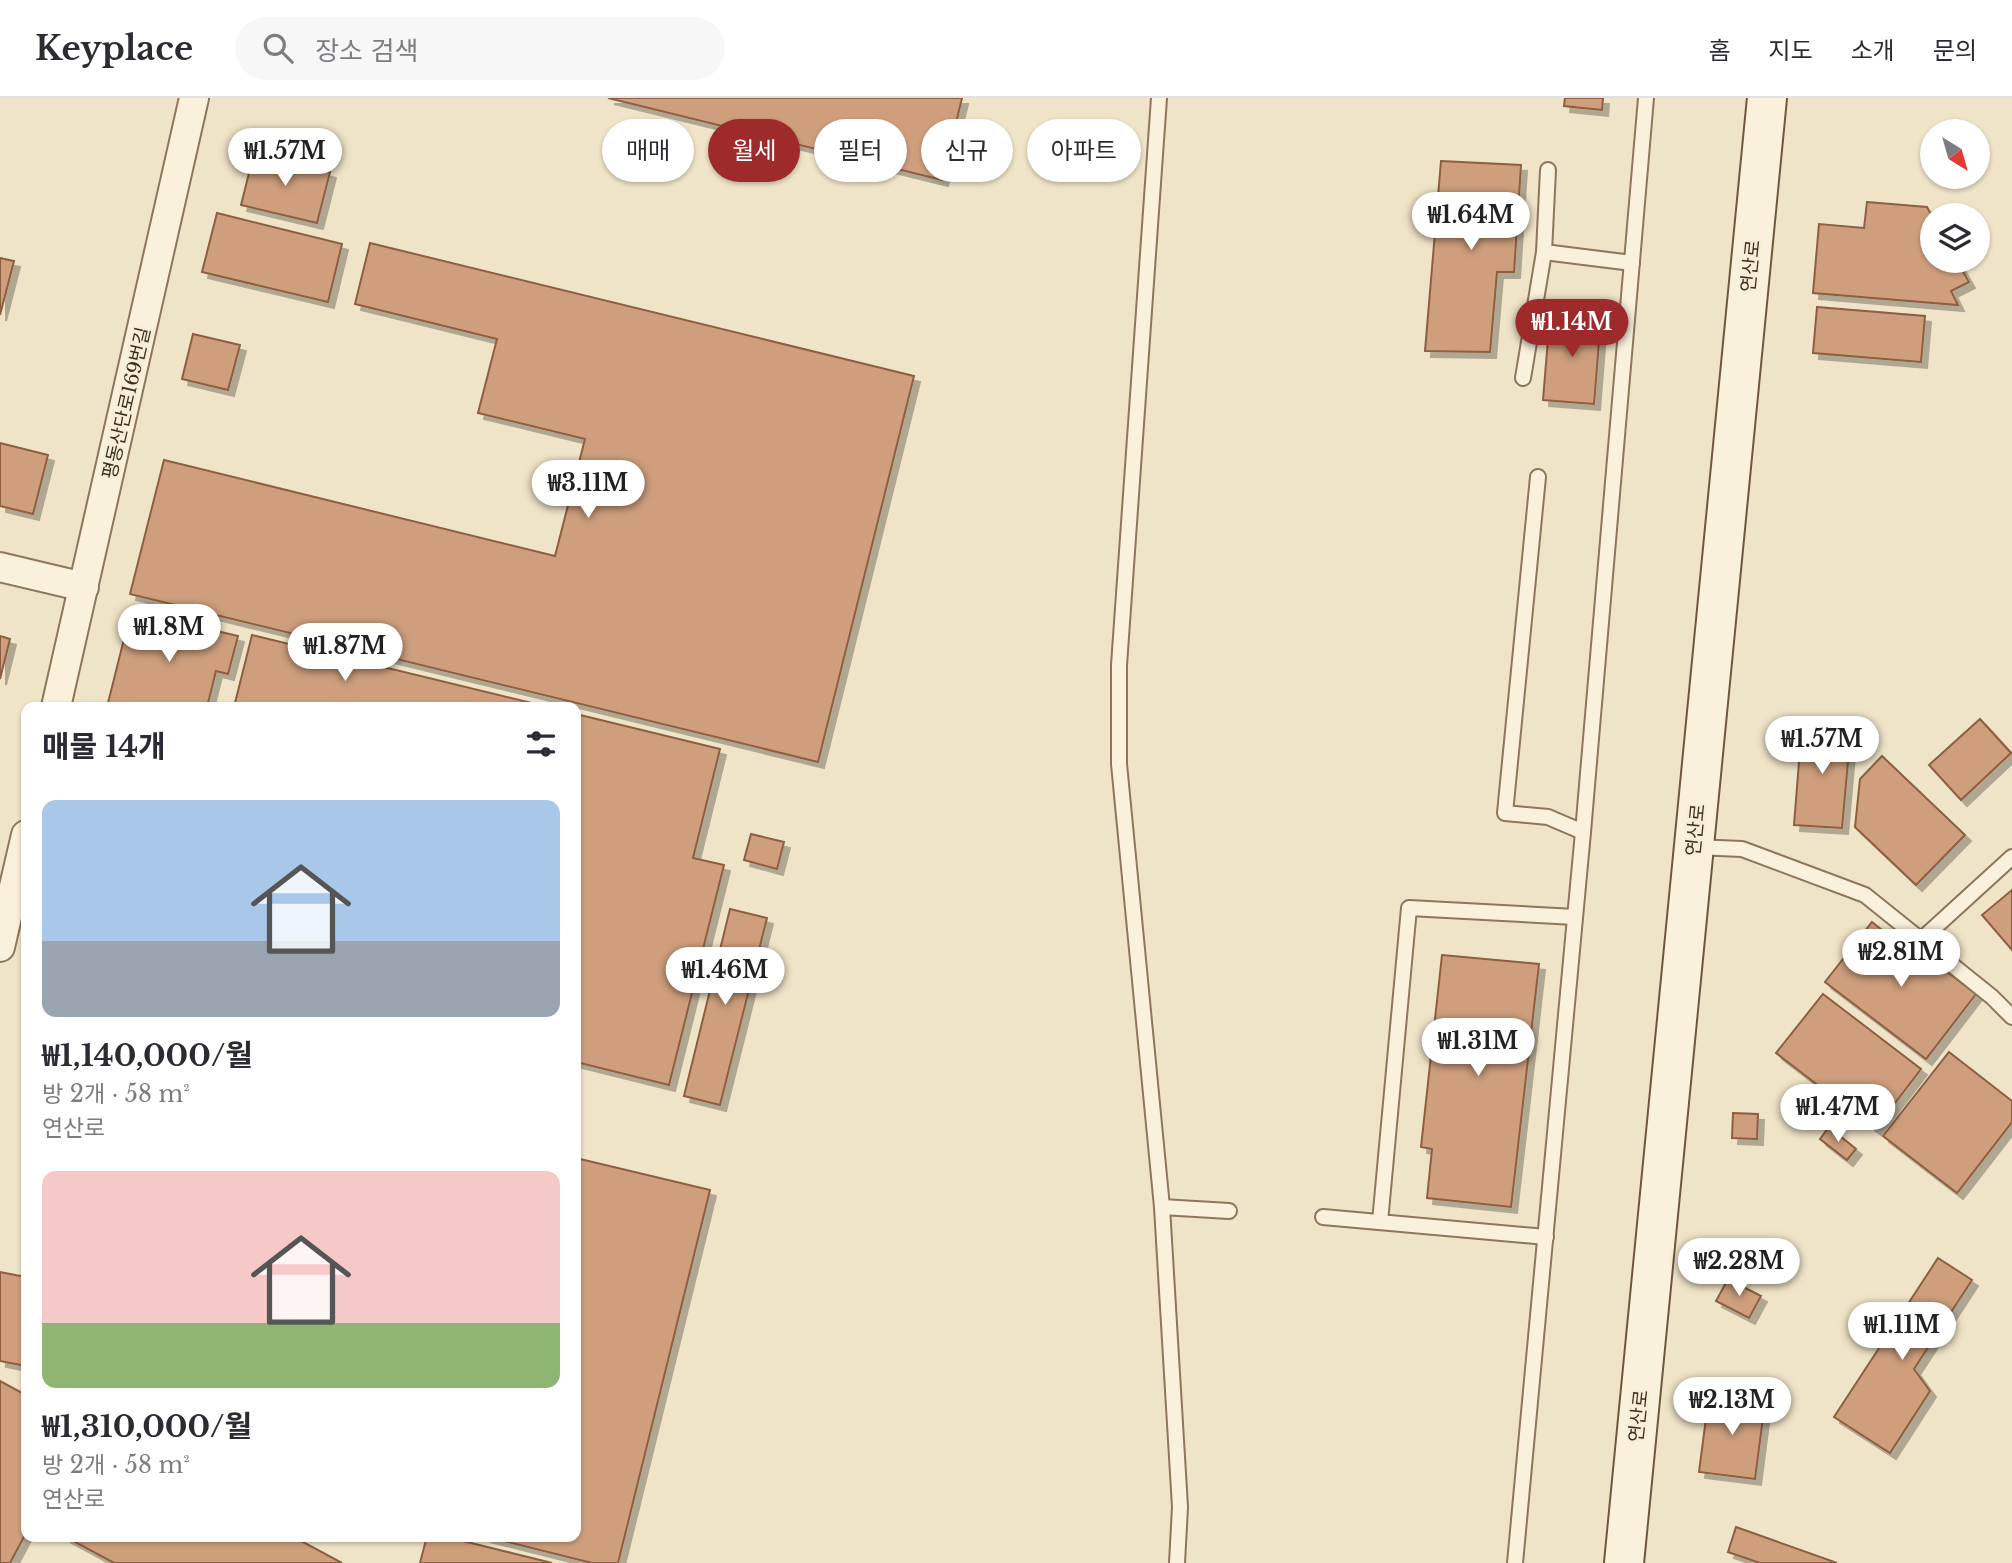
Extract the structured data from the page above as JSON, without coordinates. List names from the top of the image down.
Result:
{
  "streets": {
    "main road": ["연산로"],
    "street": ["평동산단로169번길"]
  },
  "north": "bottom right",
  "page": {
    "header": "Keyplace",
    "search": "장소 검색",
    "nav": [
      "홈",
      "지도",
      "소개",
      "문의"
    ],
    "chip": [
      "매매",
      "월세",
      "필터",
      "신규",
      "아파트"
    ],
    "price": [
      "₩1.57M",
      "₩1.64M",
      "₩1.14M",
      "₩3.11M",
      "₩1.8M",
      "₩1.87M",
      "₩1.57M",
      "₩2.81M",
      "₩1.46M",
      "₩1.31M",
      "₩1.47M",
      "₩2.28M",
      "₩1.11M",
      "₩2.13M"
    ],
    "heading": "매물 14개",
    "list": [
      {
        "name": "₩1,140,000/월",
        "note": "방 2개 · 58 m² · 연산로"
      },
      {
        "name": "₩1,310,000/월",
        "note": "방 2개 · 58 m² · 연산로"
      }
    ]
  }
}
